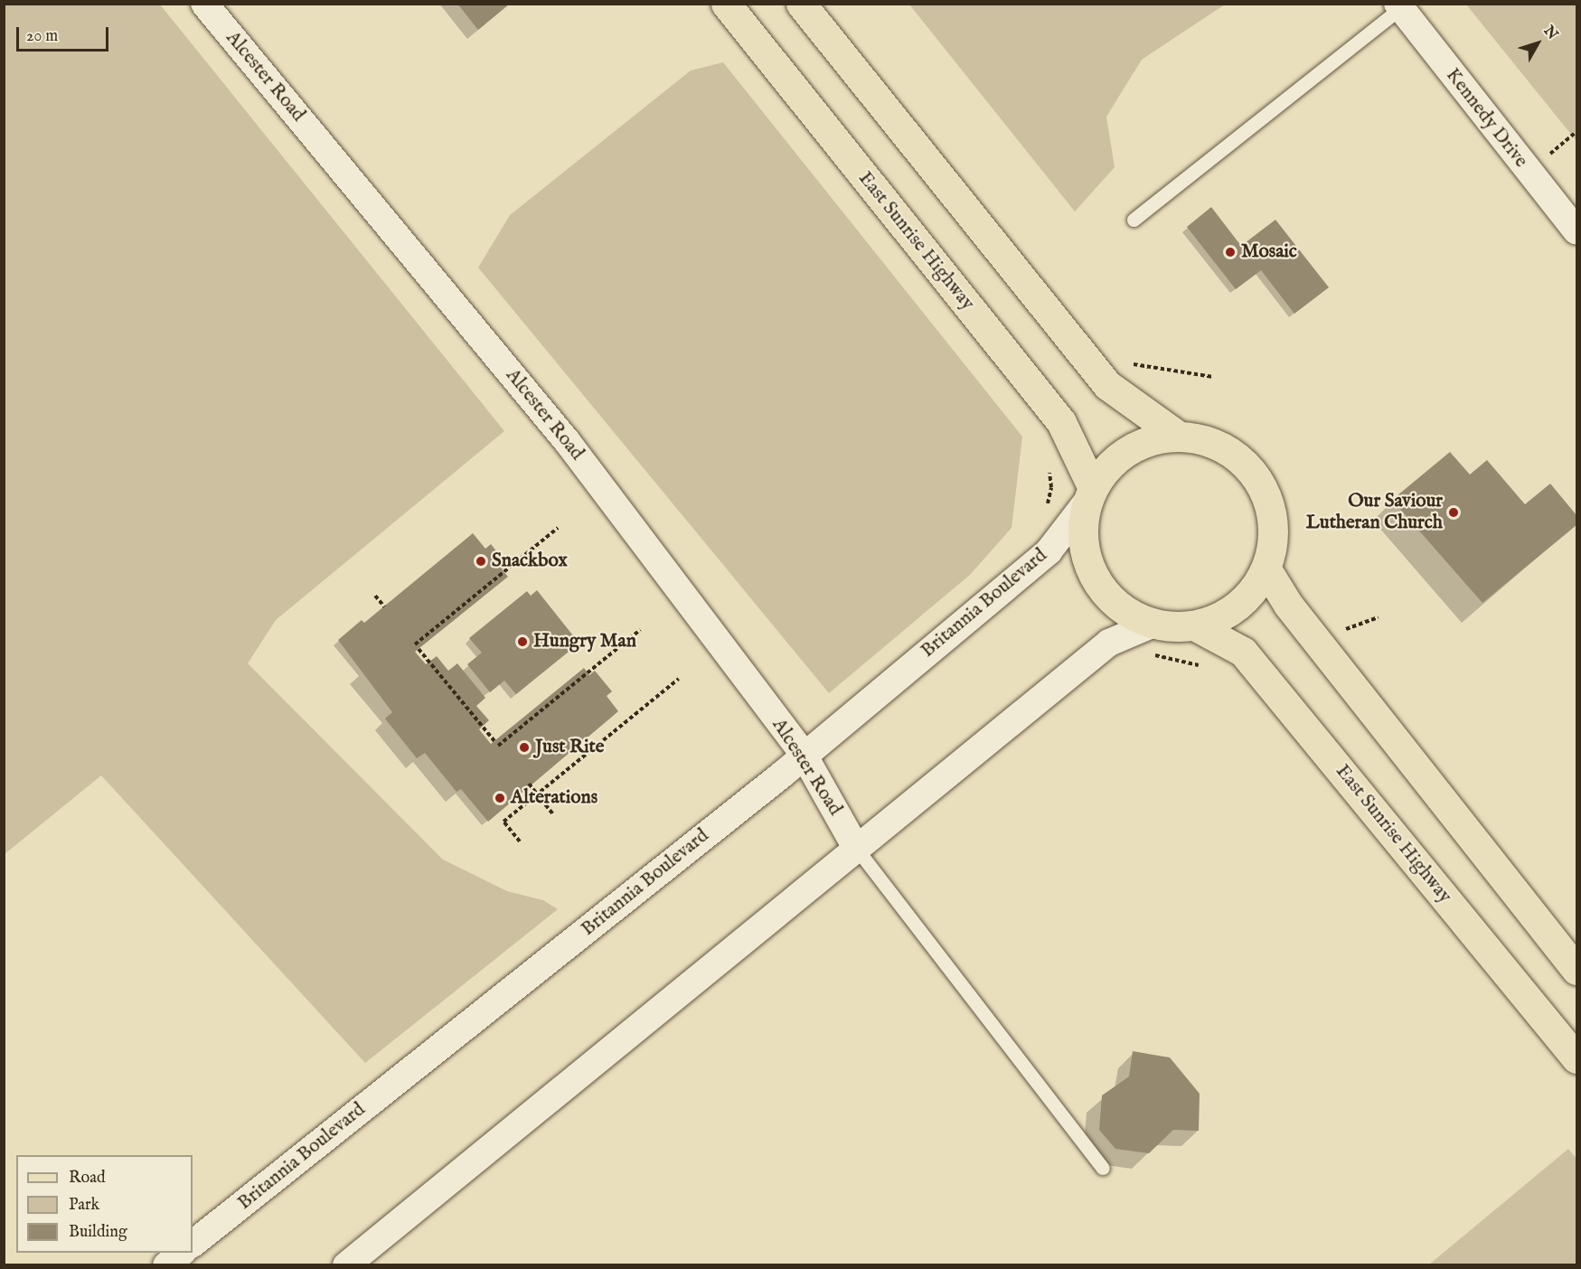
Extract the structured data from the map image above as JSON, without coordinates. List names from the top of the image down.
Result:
{
  "streets": {
    "main road": ["East Sunrise Highway"],
    "street": ["Alcester Road", "Kennedy Drive", "Britannia Boulevard"]
  },
  "crossings": [
    ["Alcester Road", "Britannia Boulevard"],
    ["East Sunrise Highway", "Britannia Boulevard"]
  ],
  "places": [
    "Mosaic",
    "Our Saviour Lutheran Church",
    "Snackbox",
    "Hungry Man",
    "Just Rite",
    "Alterations"
  ],
  "legend": ["Road", "Park", "Building"],
  "scale_bar": "20 m",
  "north": "top right"
}
